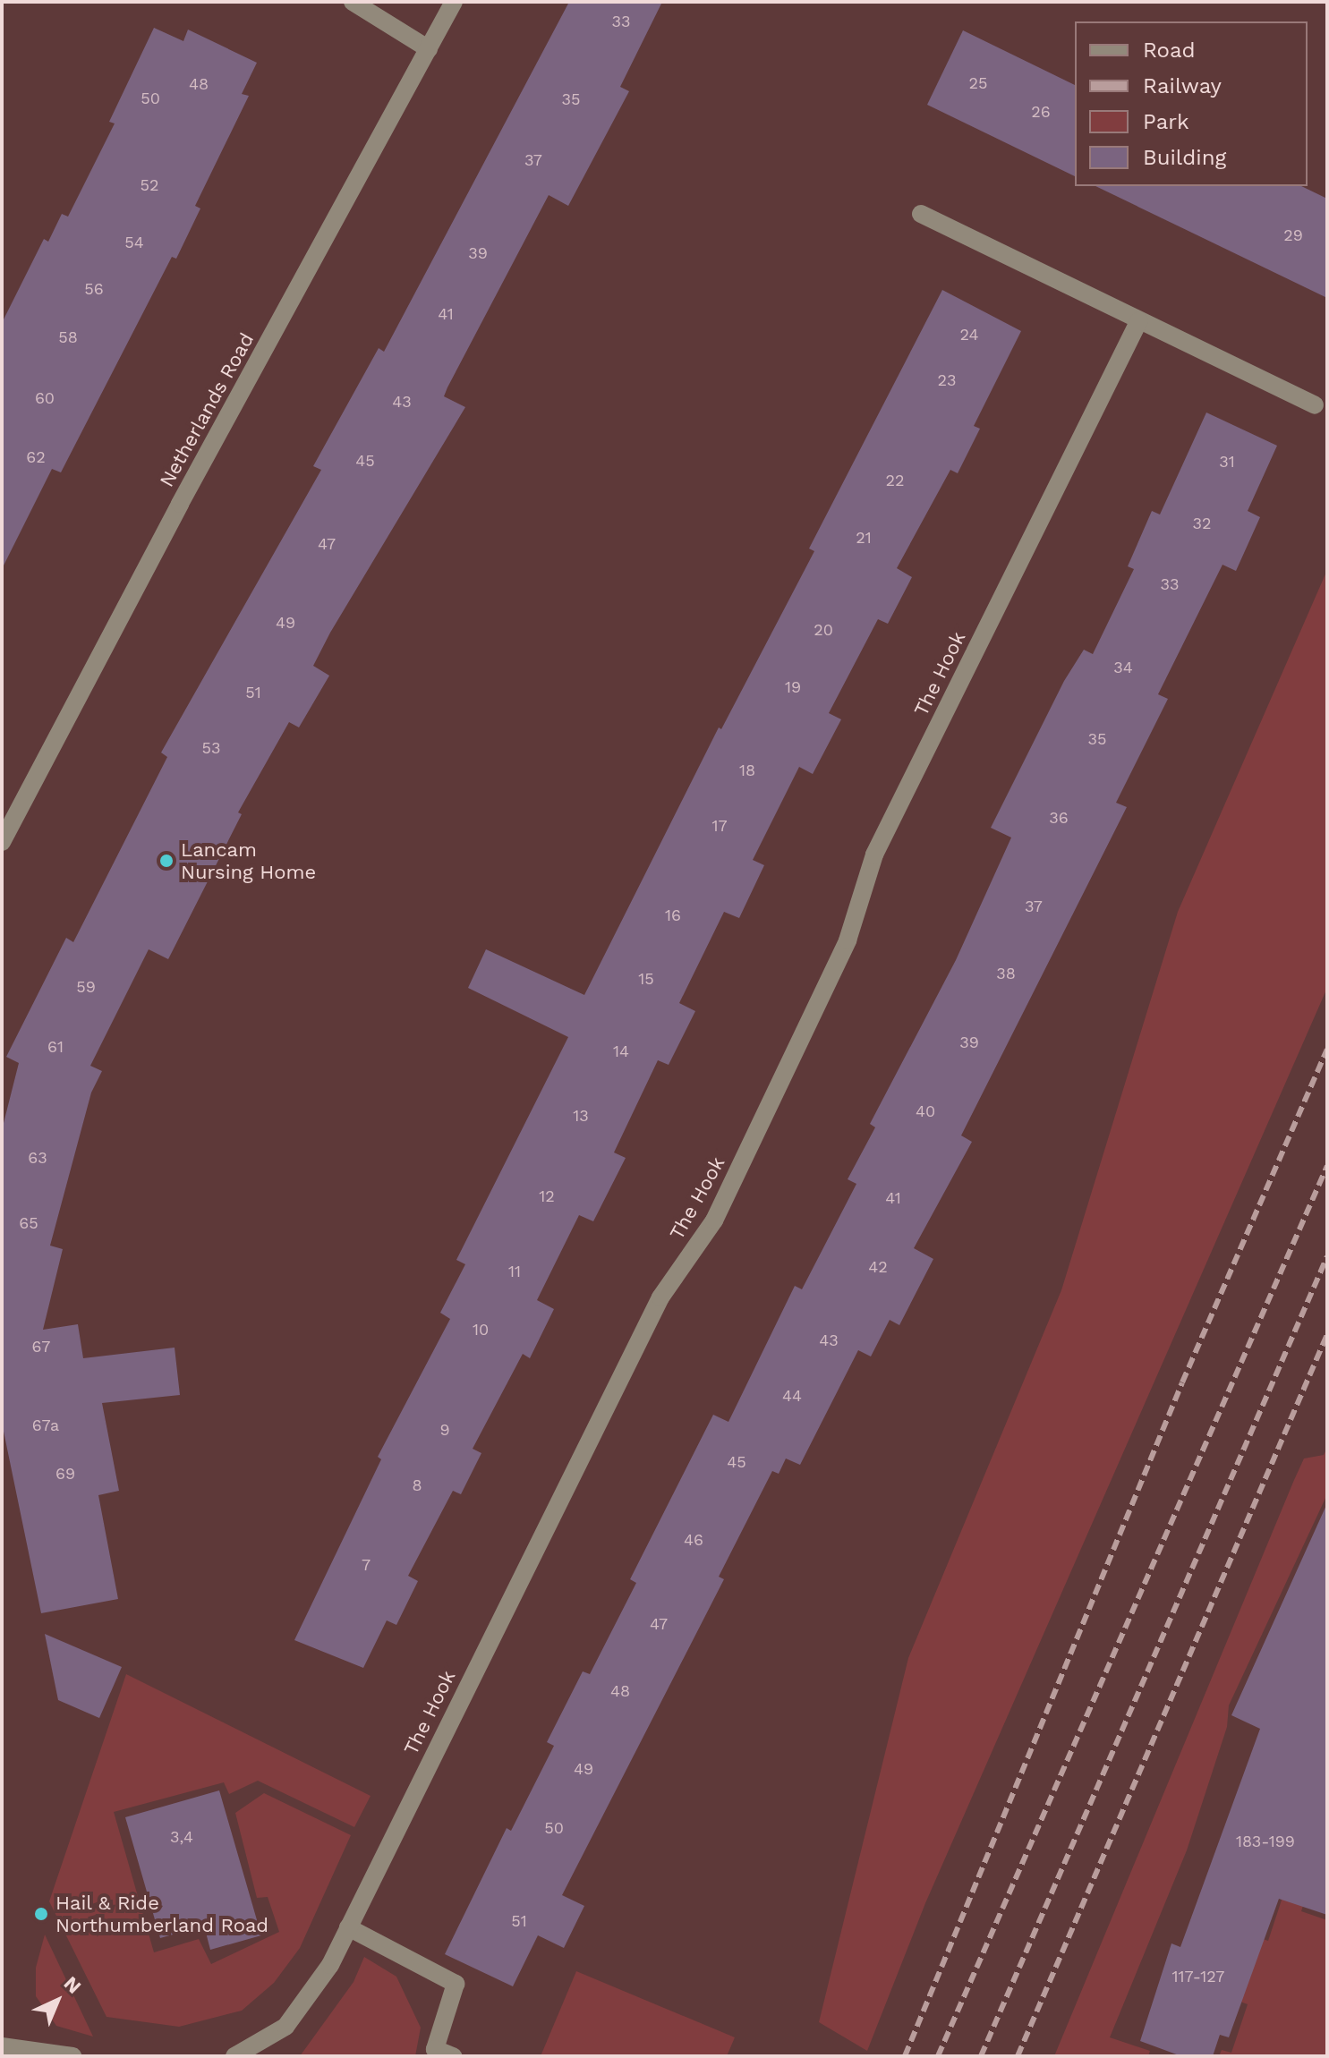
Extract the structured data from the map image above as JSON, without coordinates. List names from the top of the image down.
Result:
{
  "streets": {
    "street": ["Netherlands Road", "The Hook"]
  },
  "places": ["Lancam Nursing Home", "Hail & Ride Northumberland Road"],
  "house_numbers": [
    "33",
    "25",
    "48",
    "50",
    "35",
    "26",
    "37",
    "52",
    "29",
    "54",
    "39",
    "56",
    "41",
    "24",
    "58",
    "23",
    "60",
    "43",
    "62",
    "45",
    "31",
    "22",
    "32",
    "21",
    "47",
    "33",
    "49",
    "20",
    "34",
    "19",
    "51",
    "35",
    "53",
    "18",
    "36",
    "17",
    "37",
    "16",
    "38",
    "15",
    "59",
    "39",
    "61",
    "14",
    "40",
    "13",
    "63",
    "12",
    "41",
    "65",
    "42",
    "11",
    "10",
    "43",
    "67",
    "44",
    "67a",
    "9",
    "45",
    "69",
    "8",
    "46",
    "7",
    "47",
    "48",
    "49",
    "50",
    "3,4",
    "183-199",
    "51",
    "117-127"
  ],
  "legend": [
    "Road",
    "Railway",
    "Park",
    "Building"
  ],
  "north": "top right"
}
